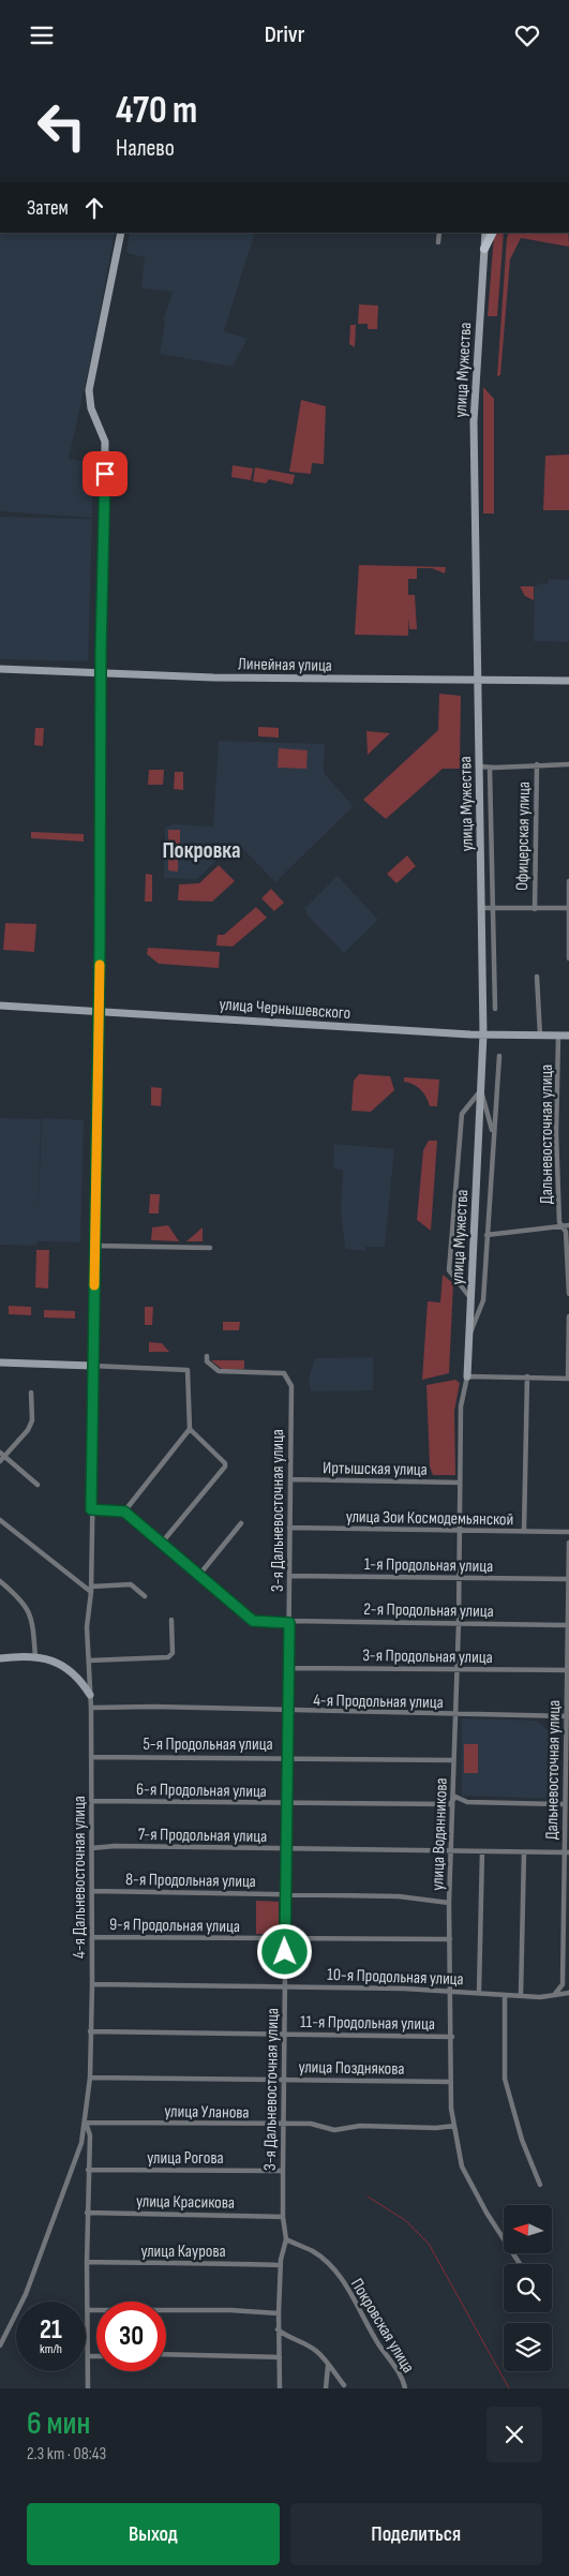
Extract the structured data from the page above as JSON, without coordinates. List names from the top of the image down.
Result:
{
  "streets": {
    "street": [
      "улица Мужества",
      "Линейная улица",
      "Офицерская улица",
      "улица Чернышевского",
      "Дальневосточная улица",
      "Иртышская улица",
      "3-я Дальневосточная улица",
      "улица Зои Космодемьянской",
      "1-я Продольная улица",
      "2-я Продольная улица",
      "3-я Продольная улица",
      "4-я Продольная улица",
      "5-я Продольная улица",
      "6-я Продольная улица",
      "7-я Продольная улица",
      "улица Водянникова",
      "4-я Дальневосточная улица",
      "8-я Продольная улица",
      "9-я Продольная улица",
      "10-я Продольная улица",
      "11-я Продольная улица",
      "улица Позднякова",
      "улица Уланова",
      "улица Рогова",
      "улица Красикова",
      "улица Каурова",
      "Покровская улица"
    ]
  },
  "crossings": [
    ["улица Мужества", "Линейная улица"],
    ["улица Мужества", "улица Чернышевского"],
    ["улица Мужества", "улица Водянникова"],
    ["улица Чернышевского", "Дальневосточная улица"],
    ["Дальневосточная улица", "1-я Продольная улица"],
    ["Дальневосточная улица", "2-я Продольная улица"],
    ["Дальневосточная улица", "3-я Продольная улица"],
    ["Дальневосточная улица", "4-я Продольная улица"],
    ["Дальневосточная улица", "6-я Продольная улица"],
    ["Дальневосточная улица", "7-я Продольная улица"],
    ["Дальневосточная улица", "10-я Продольная улица"],
    ["Иртышская улица", "3-я Дальневосточная улица"],
    ["Иртышская улица", "улица Водянникова"],
    ["3-я Дальневосточная улица", "улица Зои Космодемьянской"],
    ["3-я Дальневосточная улица", "1-я Продольная улица"],
    ["3-я Дальневосточная улица", "2-я Продольная улица"],
    ["3-я Дальневосточная улица", "3-я Продольная улица"],
    ["3-я Дальневосточная улица", "4-я Продольная улица"],
    ["3-я Дальневосточная улица", "5-я Продольная улица"],
    ["3-я Дальневосточная улица", "6-я Продольная улица"],
    ["3-я Дальневосточная улица", "7-я Продольная улица"],
    ["3-я Дальневосточная улица", "8-я Продольная улица"],
    ["3-я Дальневосточная улица", "9-я Продольная улица"],
    ["3-я Дальневосточная улица", "10-я Продольная улица"],
    ["3-я Дальневосточная улица", "11-я Продольная улица"],
    ["3-я Дальневосточная улица", "улица Позднякова"],
    ["3-я Дальневосточная улица", "улица Уланова"],
    ["3-я Дальневосточная улица", "улица Рогова"],
    ["3-я Дальневосточная улица", "улица Красикова"],
    ["3-я Дальневосточная улица", "улица Каурова"],
    ["3-я Дальневосточная улица", "Покровская улица"],
    ["улица Зои Космодемьянской", "улица Водянникова"],
    ["1-я Продольная улица", "улица Водянникова"],
    ["2-я Продольная улица", "улица Водянникова"],
    ["3-я Продольная улица", "улица Водянникова"],
    ["4-я Продольная улица", "улица Водянникова"],
    ["4-я Продольная улица", "4-я Дальневосточная улица"],
    ["5-я Продольная улица", "улица Водянникова"],
    ["5-я Продольная улица", "4-я Дальневосточная улица"],
    ["6-я Продольная улица", "улица Водянникова"],
    ["6-я Продольная улица", "4-я Дальневосточная улица"],
    ["7-я Продольная улица", "улица Водянникова"],
    ["7-я Продольная улица", "4-я Дальневосточная улица"],
    ["улица Водянникова", "8-я Продольная улица"],
    ["улица Водянникова", "9-я Продольная улица"],
    ["улица Водянникова", "10-я Продольная улица"],
    ["улица Водянникова", "11-я Продольная улица"],
    ["улица Водянникова", "улица Позднякова"],
    ["улица Водянникова", "улица Уланова"],
    ["4-я Дальневосточная улица", "8-я Продольная улица"],
    ["4-я Дальневосточная улица", "9-я Продольная улица"],
    ["4-я Дальневосточная улица", "10-я Продольная улица"],
    ["4-я Дальневосточная улица", "11-я Продольная улица"],
    ["4-я Дальневосточная улица", "улица Позднякова"],
    ["4-я Дальневосточная улица", "улица Уланова"],
    ["4-я Дальневосточная улица", "улица Рогова"],
    ["4-я Дальневосточная улица", "улица Красикова"],
    ["4-я Дальневосточная улица", "улица Каурова"]
  ],
  "districts": ["Покровка"],
  "north": "left",
  "page": {
    "header": "Drivr",
    "turn": ["470 m", "Налево"],
    "then": "Затем",
    "speed": "21 km/h",
    "limit": "30",
    "heading": ["6 мин", "2.3 km · 08:43"],
    "buttons": ["Выход", "Поделиться"]
  }
}
